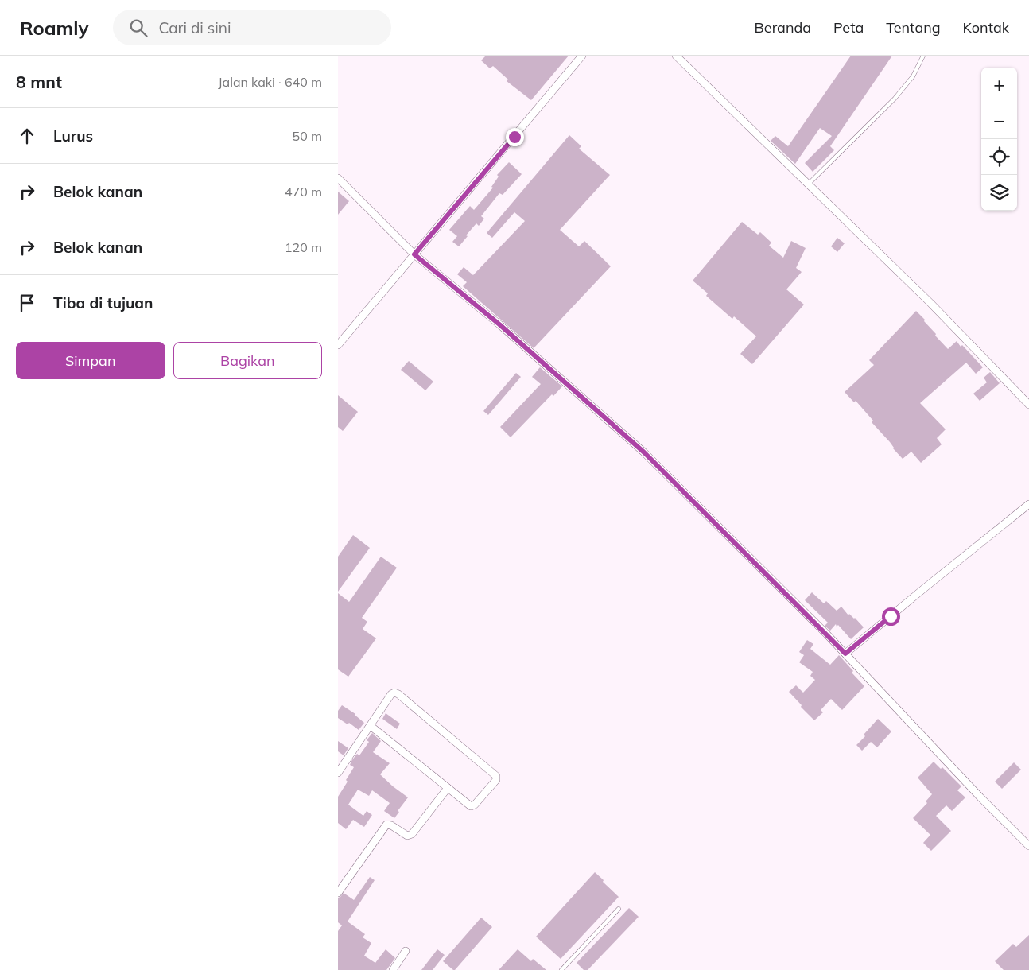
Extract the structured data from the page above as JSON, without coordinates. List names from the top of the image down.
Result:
{
  "page": {
    "header": "Roamly",
    "search": "Cari di sini",
    "nav": [
      "Beranda",
      "Peta",
      "Tentang",
      "Kontak"
    ],
    "heading": ["8 mnt", "Jalan kaki · 640 m"],
    "map_buttons": ["+", "−"],
    "list": [
      ["Lurus", "50 m"],
      ["Belok kanan", "470 m"],
      ["Belok kanan", "120 m"],
      "Tiba di tujuan"
    ],
    "buttons": ["Simpan", "Bagikan"]
  }
}
